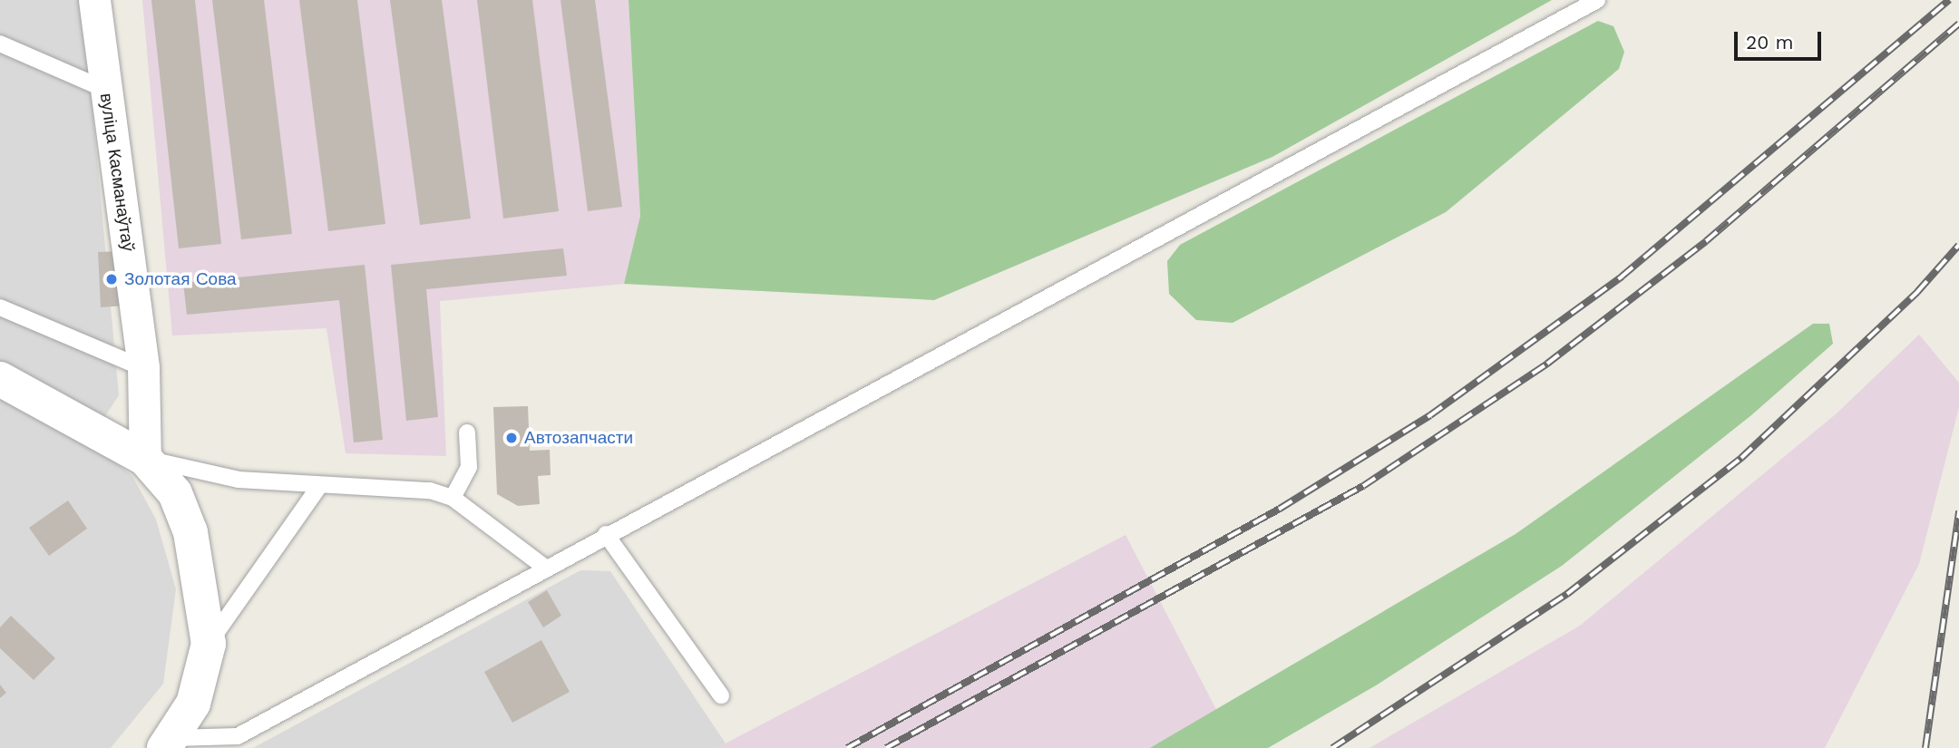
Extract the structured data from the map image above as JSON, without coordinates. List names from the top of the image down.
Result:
{
  "streets": {
    "street": ["вуліца Касманаўтаў"]
  },
  "places": ["Золотая Сова", "Автозапчасти"],
  "scale_bar": "20 m"
}
